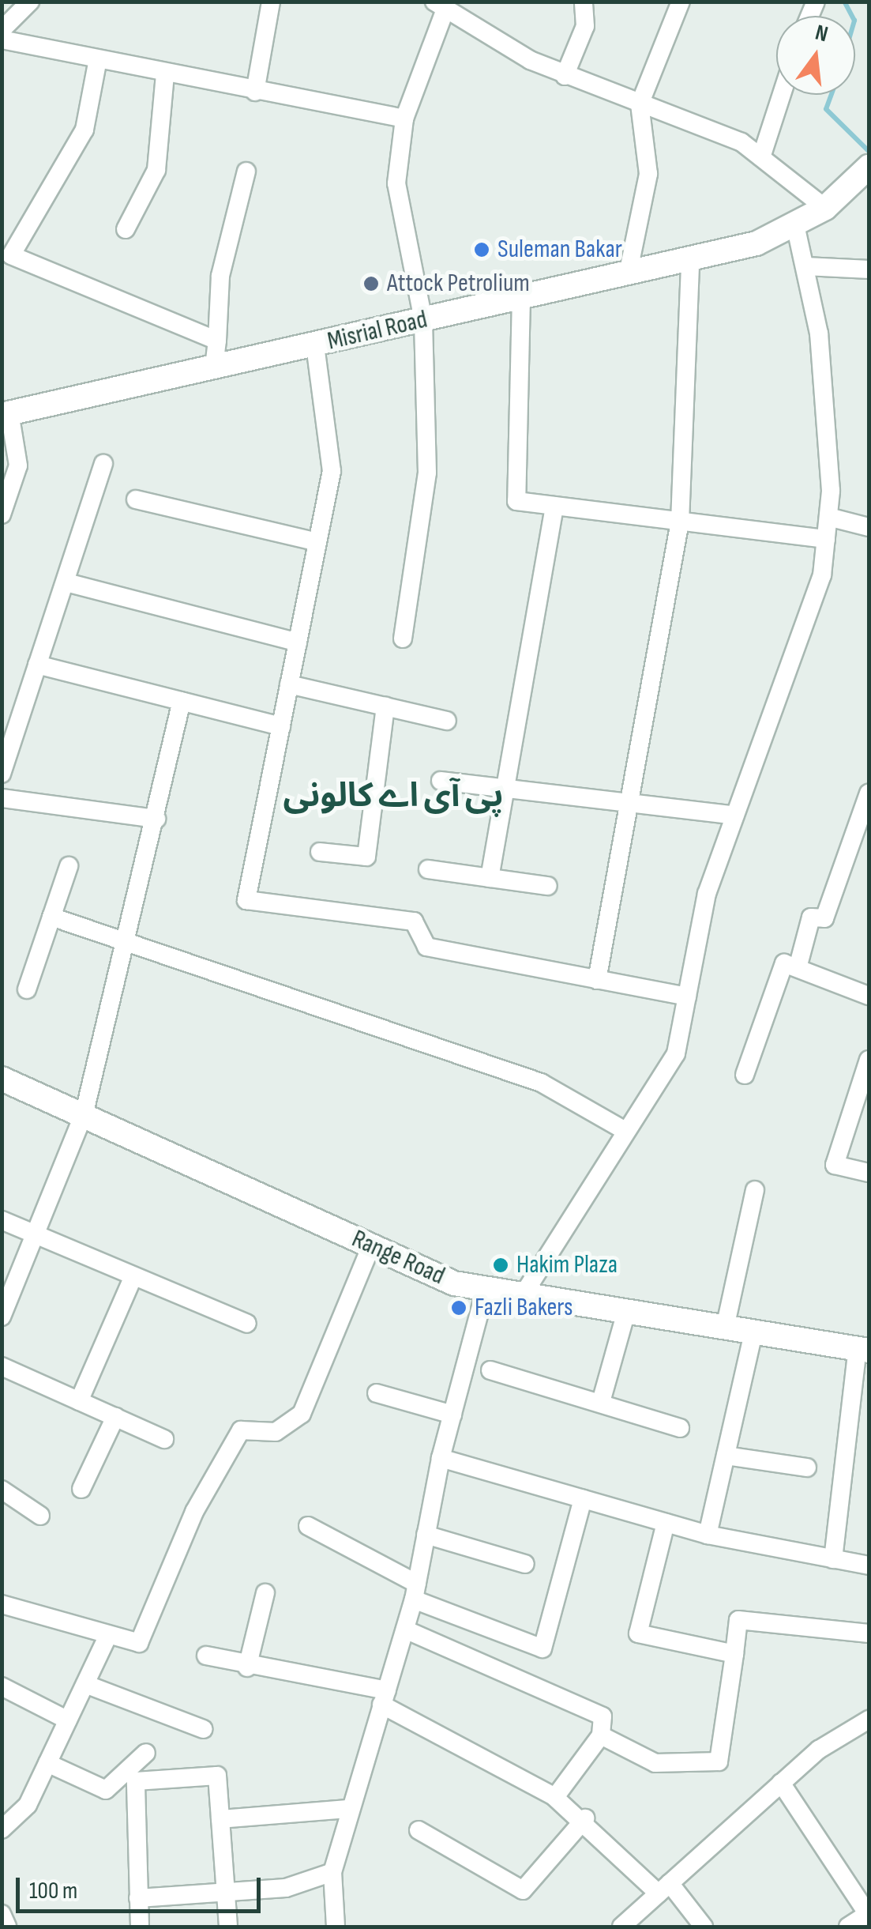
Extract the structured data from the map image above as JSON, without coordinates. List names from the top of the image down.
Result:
{
  "streets": {
    "main road": ["Misrial Road", "Range Road"]
  },
  "districts": ["پی آی اے کالونی"],
  "places": [
    "Suleman Bakar",
    "Attock Petrolium",
    "Hakim Plaza",
    "Fazli Bakers"
  ],
  "scale_bar": "100 m",
  "north": "top"
}
